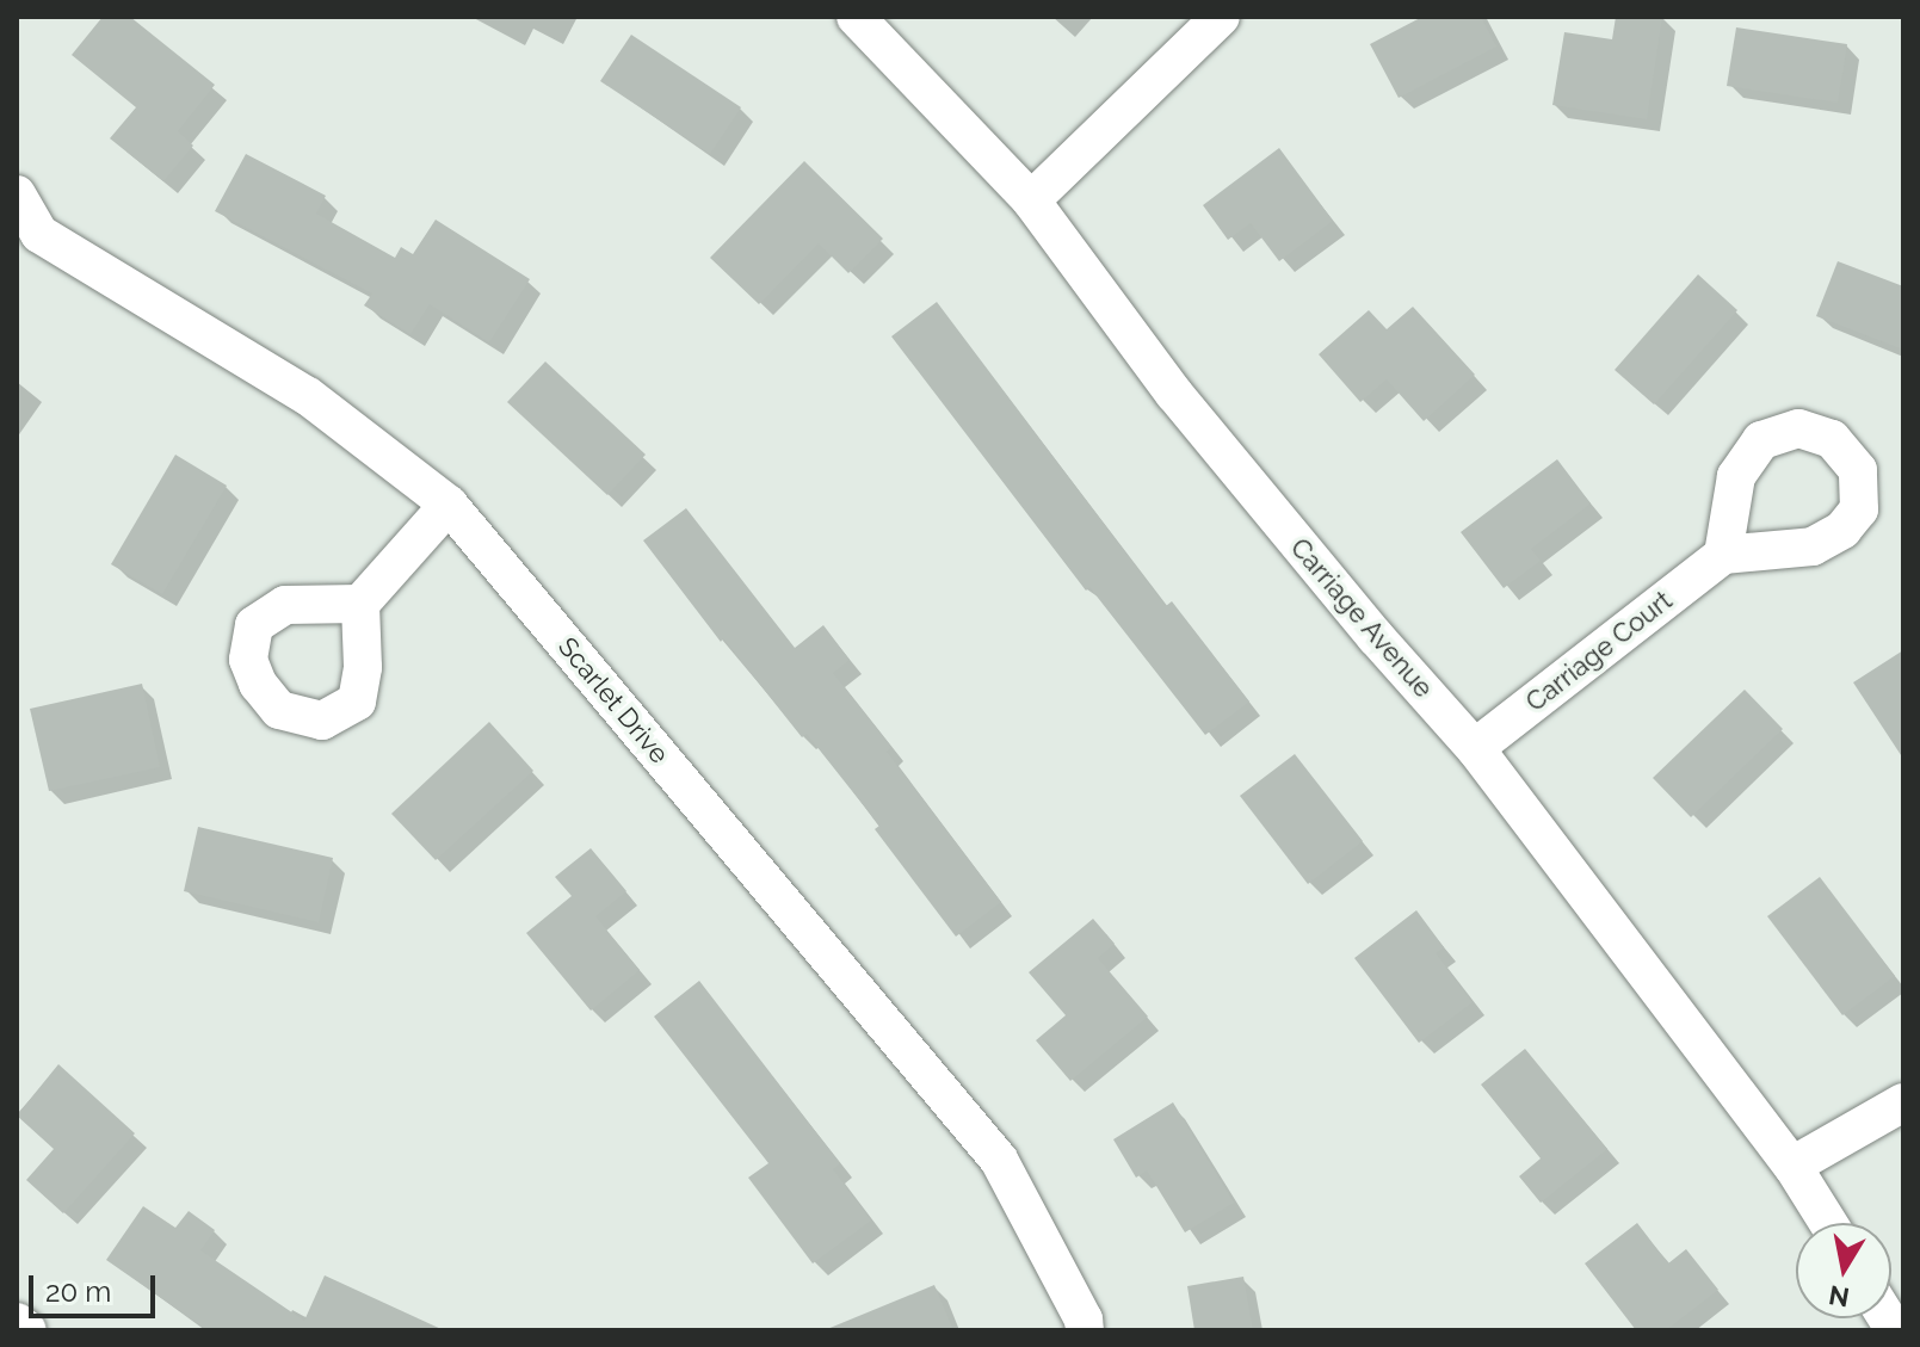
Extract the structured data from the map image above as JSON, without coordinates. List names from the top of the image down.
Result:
{
  "streets": {
    "street": ["Carriage Avenue", "Carriage Court", "Scarlet Drive"]
  },
  "crossings": [
    ["Carriage Avenue", "Carriage Court"]
  ],
  "scale_bar": "20 m",
  "north": "bottom"
}
